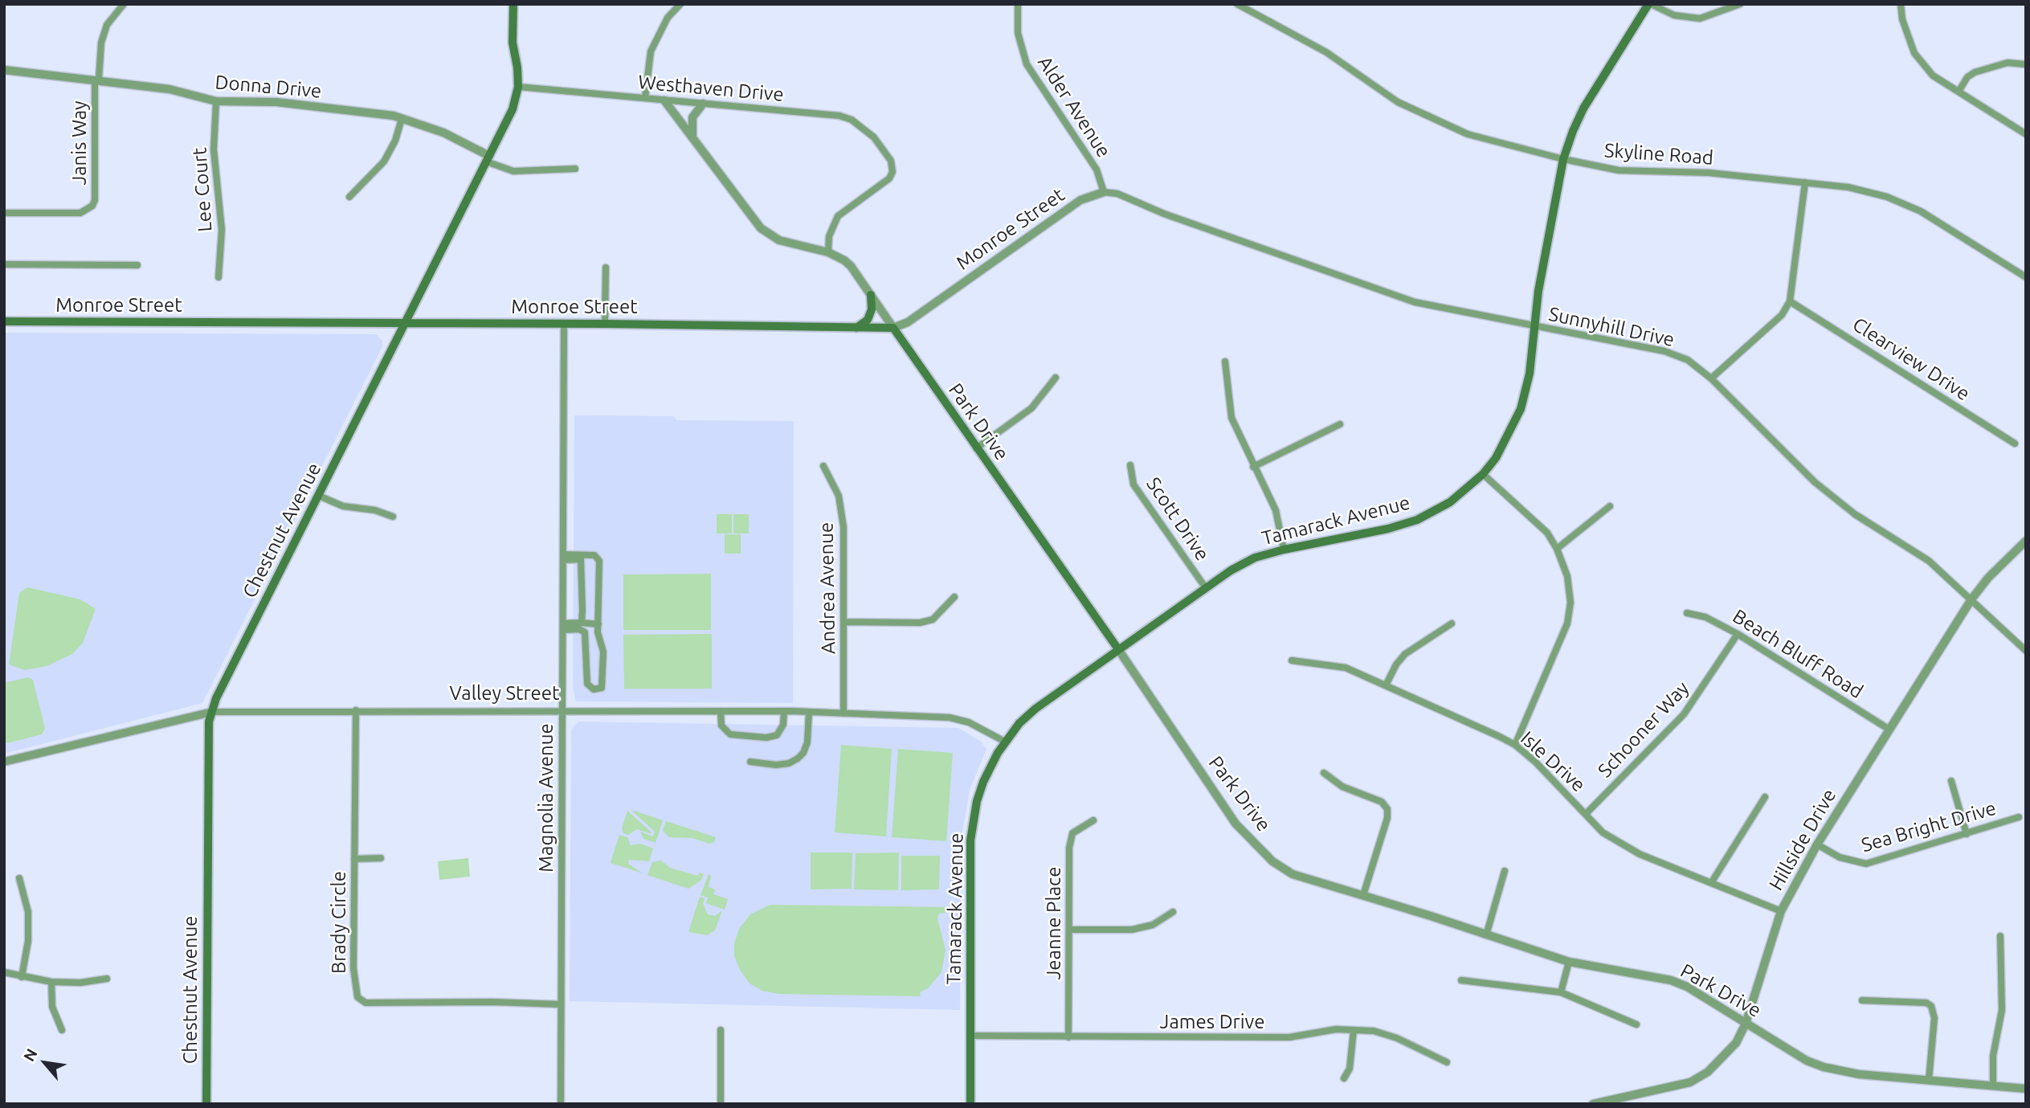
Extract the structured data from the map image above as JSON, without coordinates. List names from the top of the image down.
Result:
{
  "streets": {
    "main road": [
      "Monroe Street",
      "Park Drive",
      "Tamarack Avenue",
      "Chestnut Avenue"
    ],
    "street": [
      "Donna Drive",
      "Westhaven Drive",
      "Alder Avenue",
      "Janis Way",
      "Skyline Road",
      "Lee Court",
      "Sunnyhill Drive",
      "Clearview Drive",
      "Scott Drive",
      "Andrea Avenue",
      "Beach Bluff Road",
      "Valley Street",
      "Schooner Way",
      "Isle Drive",
      "Magnolia Avenue",
      "Sea Bright Drive",
      "Hillside Drive",
      "Brady Circle",
      "Jeanne Place",
      "James Drive"
    ]
  },
  "crossings": [
    ["Donna Drive", "Janis Way"],
    ["Donna Drive", "Lee Court"],
    ["Donna Drive", "Chestnut Avenue"],
    ["Westhaven Drive", "Park Drive"],
    ["Westhaven Drive", "Chestnut Avenue"],
    ["Alder Avenue", "Monroe Street"],
    ["Alder Avenue", "Sunnyhill Drive"],
    ["Skyline Road", "Tamarack Avenue"],
    ["Monroe Street", "Sunnyhill Drive"],
    ["Monroe Street", "Park Drive"],
    ["Monroe Street", "Chestnut Avenue"],
    ["Monroe Street", "Magnolia Avenue"],
    ["Sunnyhill Drive", "Tamarack Avenue"],
    ["Sunnyhill Drive", "Hillside Drive"],
    ["Park Drive", "Tamarack Avenue"],
    ["Park Drive", "Hillside Drive"],
    ["Scott Drive", "Tamarack Avenue"],
    ["Tamarack Avenue", "Valley Street"],
    ["Tamarack Avenue", "James Drive"],
    ["Chestnut Avenue", "Valley Street"],
    ["Andrea Avenue", "Valley Street"],
    ["Beach Bluff Road", "Schooner Way"],
    ["Beach Bluff Road", "Hillside Drive"],
    ["Valley Street", "Magnolia Avenue"],
    ["Valley Street", "Brady Circle"],
    ["Schooner Way", "Isle Drive"],
    ["Isle Drive", "Hillside Drive"],
    ["Magnolia Avenue", "Brady Circle"],
    ["Sea Bright Drive", "Hillside Drive"],
    ["Jeanne Place", "James Drive"]
  ],
  "north": "top left"
}
